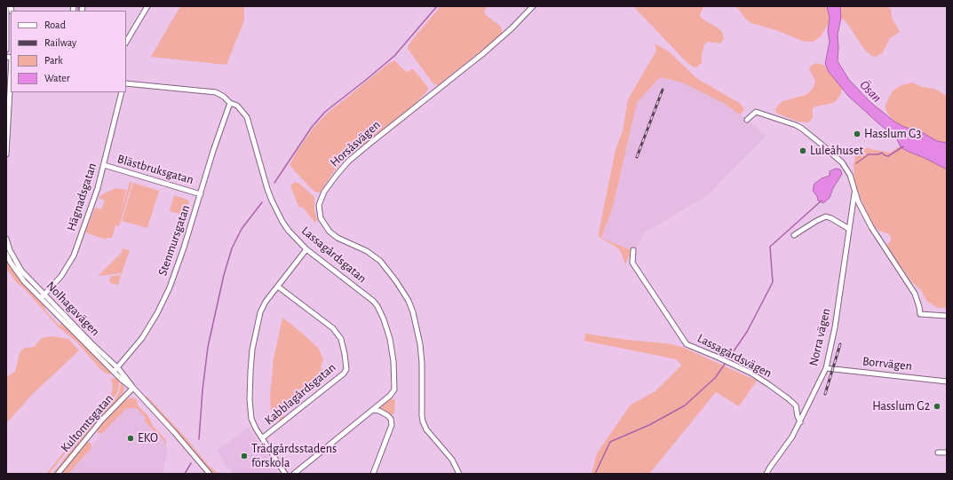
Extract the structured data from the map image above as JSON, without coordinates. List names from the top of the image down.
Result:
{
  "streets": {
    "street": [
      "Horsåsvägen",
      "Blästbruksgatan",
      "Hägnadsgatan",
      "Stenmursgatan",
      "Lassagårdsgatan",
      "Nolhagavägen",
      "Norra vägen",
      "Lassagårdsvägen",
      "Borrvägen",
      "Kabblagårdsgatan",
      "Kultomtsgatan"
    ]
  },
  "crossings": [
    ["Blästbruksgatan", "Hägnadsgatan"],
    ["Blästbruksgatan", "Stenmursgatan"],
    ["Hägnadsgatan", "Nolhagavägen"],
    ["Stenmursgatan", "Lassagårdsgatan"],
    ["Stenmursgatan", "Nolhagavägen"],
    ["Lassagårdsgatan", "Kabblagårdsgatan"],
    ["Nolhagavägen", "Kultomtsgatan"],
    ["Norra vägen", "Lassagårdsvägen"],
    ["Norra vägen", "Borrvägen"]
  ],
  "water": ["Ösan"],
  "places": [
    "Hasslum G3",
    "Luleåhuset",
    "Hasslum G2",
    "EKO",
    "Trädgårdsstadens förskola"
  ],
  "legend": [
    "Road",
    "Railway",
    "Park",
    "Water"
  ]
}
